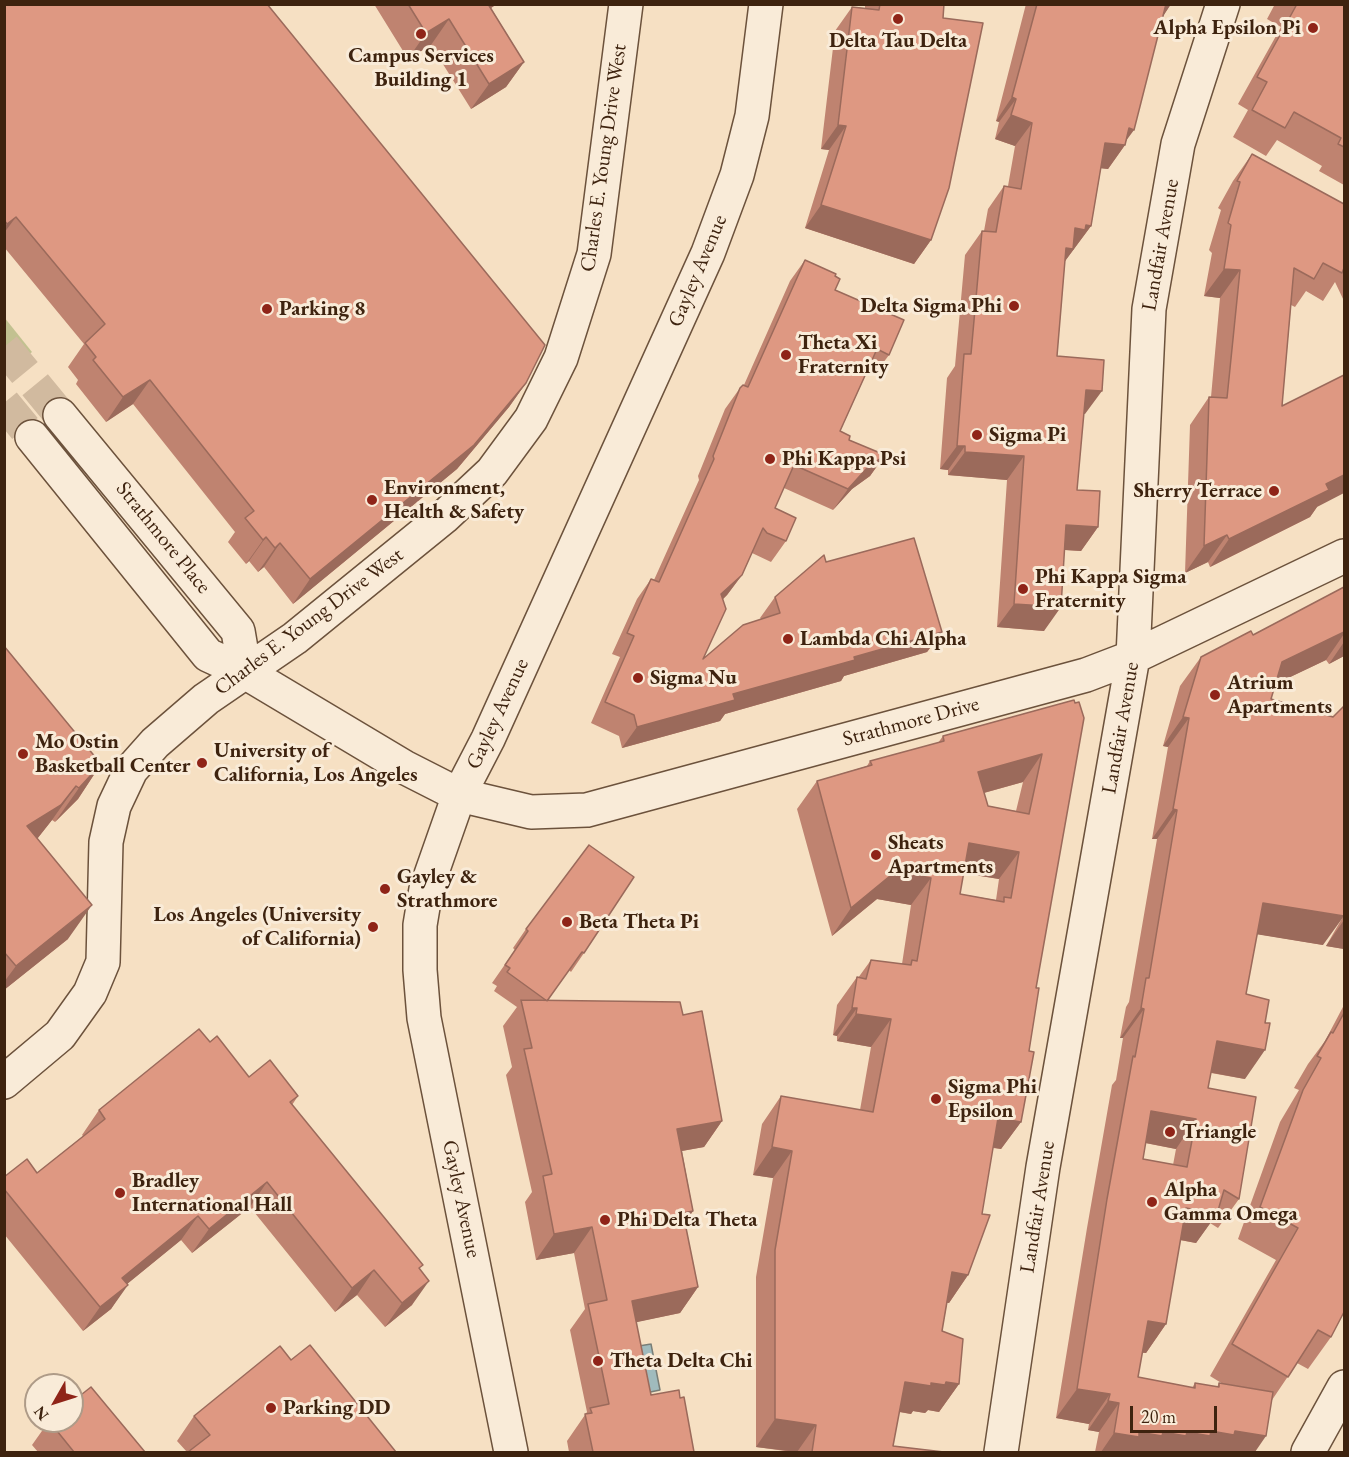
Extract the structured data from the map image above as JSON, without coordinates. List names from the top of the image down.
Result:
{
  "streets": {
    "street": [
      "Charles E. Young Drive West",
      "Landfair Avenue",
      "Gayley Avenue",
      "Strathmore Place",
      "Strathmore Drive"
    ]
  },
  "crossings": [
    ["Charles E. Young Drive West", "Strathmore Place"],
    ["Landfair Avenue", "Strathmore Drive"],
    ["Gayley Avenue", "Strathmore Place"],
    ["Gayley Avenue", "Strathmore Drive"],
    ["Strathmore Place", "Strathmore Drive"]
  ],
  "places": [
    "Delta Tau Delta",
    "Alpha Epsilon Pi",
    "Campus Services Building 1",
    "Delta Sigma Phi",
    "Parking 8",
    "Theta Xi Fraternity",
    "Sigma Pi",
    "Phi Kappa Psi",
    "Sherry Terrace",
    "Environment, Health & Safety",
    "Phi Kappa Sigma Fraternity",
    "Lambda Chi Alpha",
    "Sigma Nu",
    "Atrium Apartments",
    "Mo Ostin Basketball Center",
    "University of California, Los Angeles",
    "Sheats Apartments",
    "Gayley & Strathmore",
    "Beta Theta Pi",
    "Los Angeles (University of California)",
    "Sigma Phi Epsilon",
    "Triangle",
    "Bradley International Hall",
    "Alpha Gamma Omega",
    "Phi Delta Theta",
    "Theta Delta Chi",
    "Parking DD"
  ],
  "scale_bar": "20 m",
  "north": "bottom left"
}
